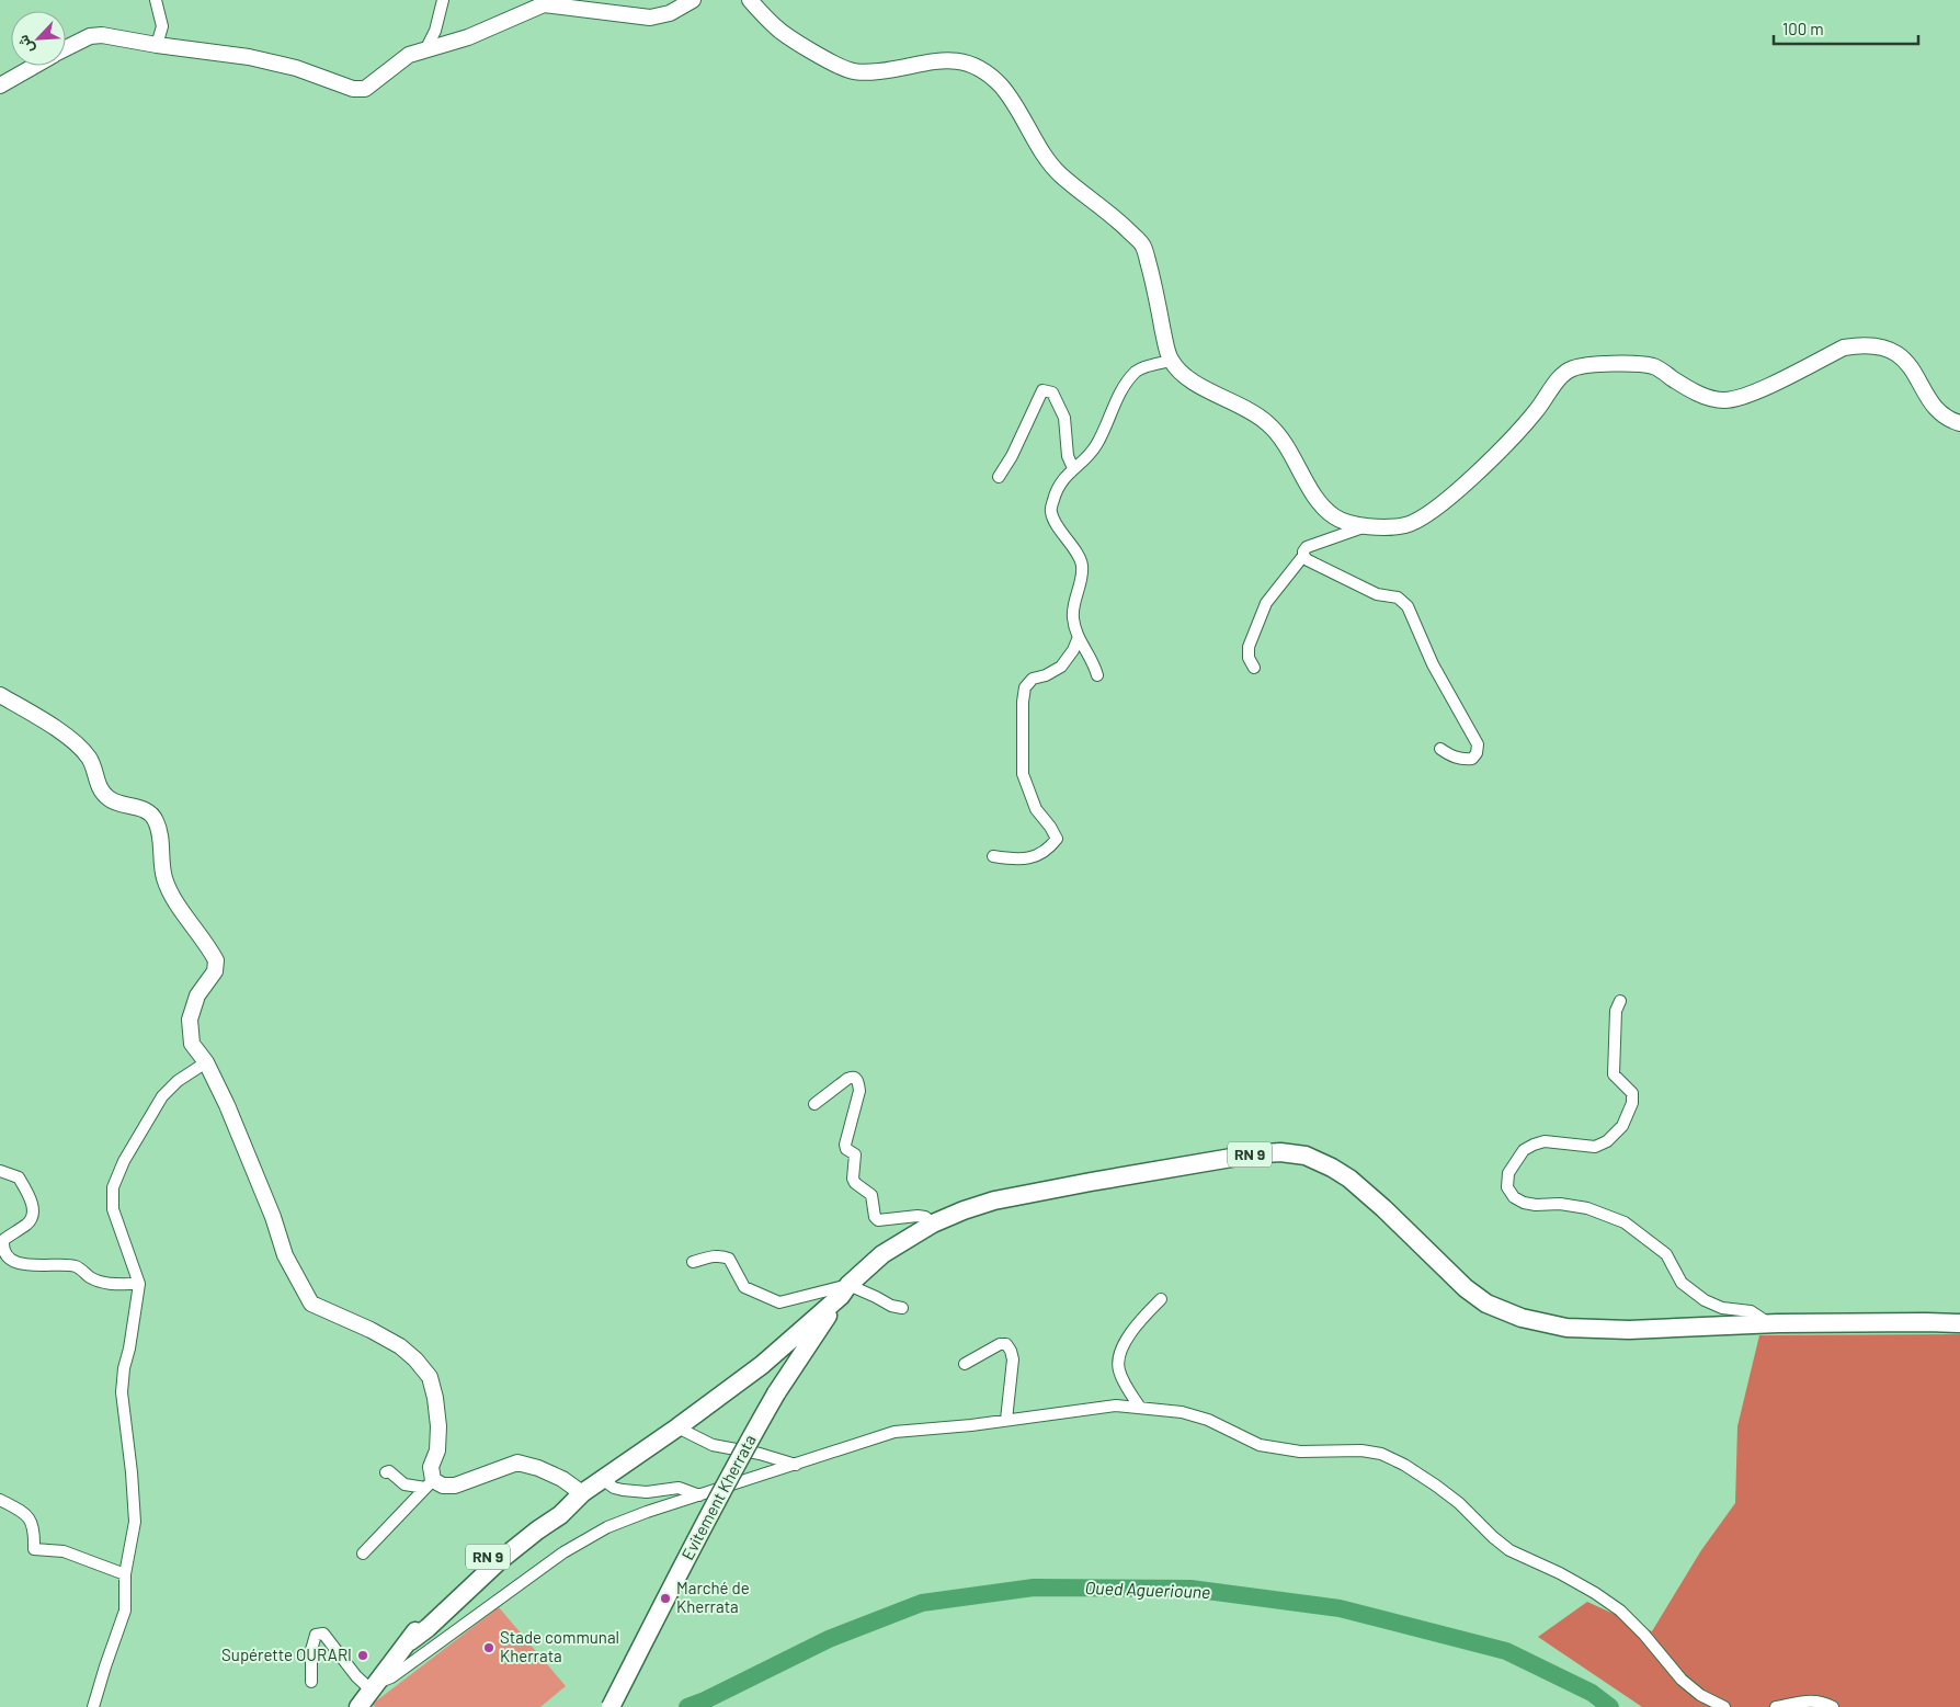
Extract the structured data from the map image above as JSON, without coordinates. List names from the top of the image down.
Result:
{
  "streets": {
    "main road": ["RN 9", "Evitement Kherrata"]
  },
  "crossings": [
    ["RN 9", "Evitement Kherrata"]
  ],
  "water": ["Oued Aguerioune"],
  "places": ["Marché de Kherrata", "Stade communal Kherrata", "Supérette OURARI"],
  "scale_bar": "100 m",
  "north": "bottom left"
}
